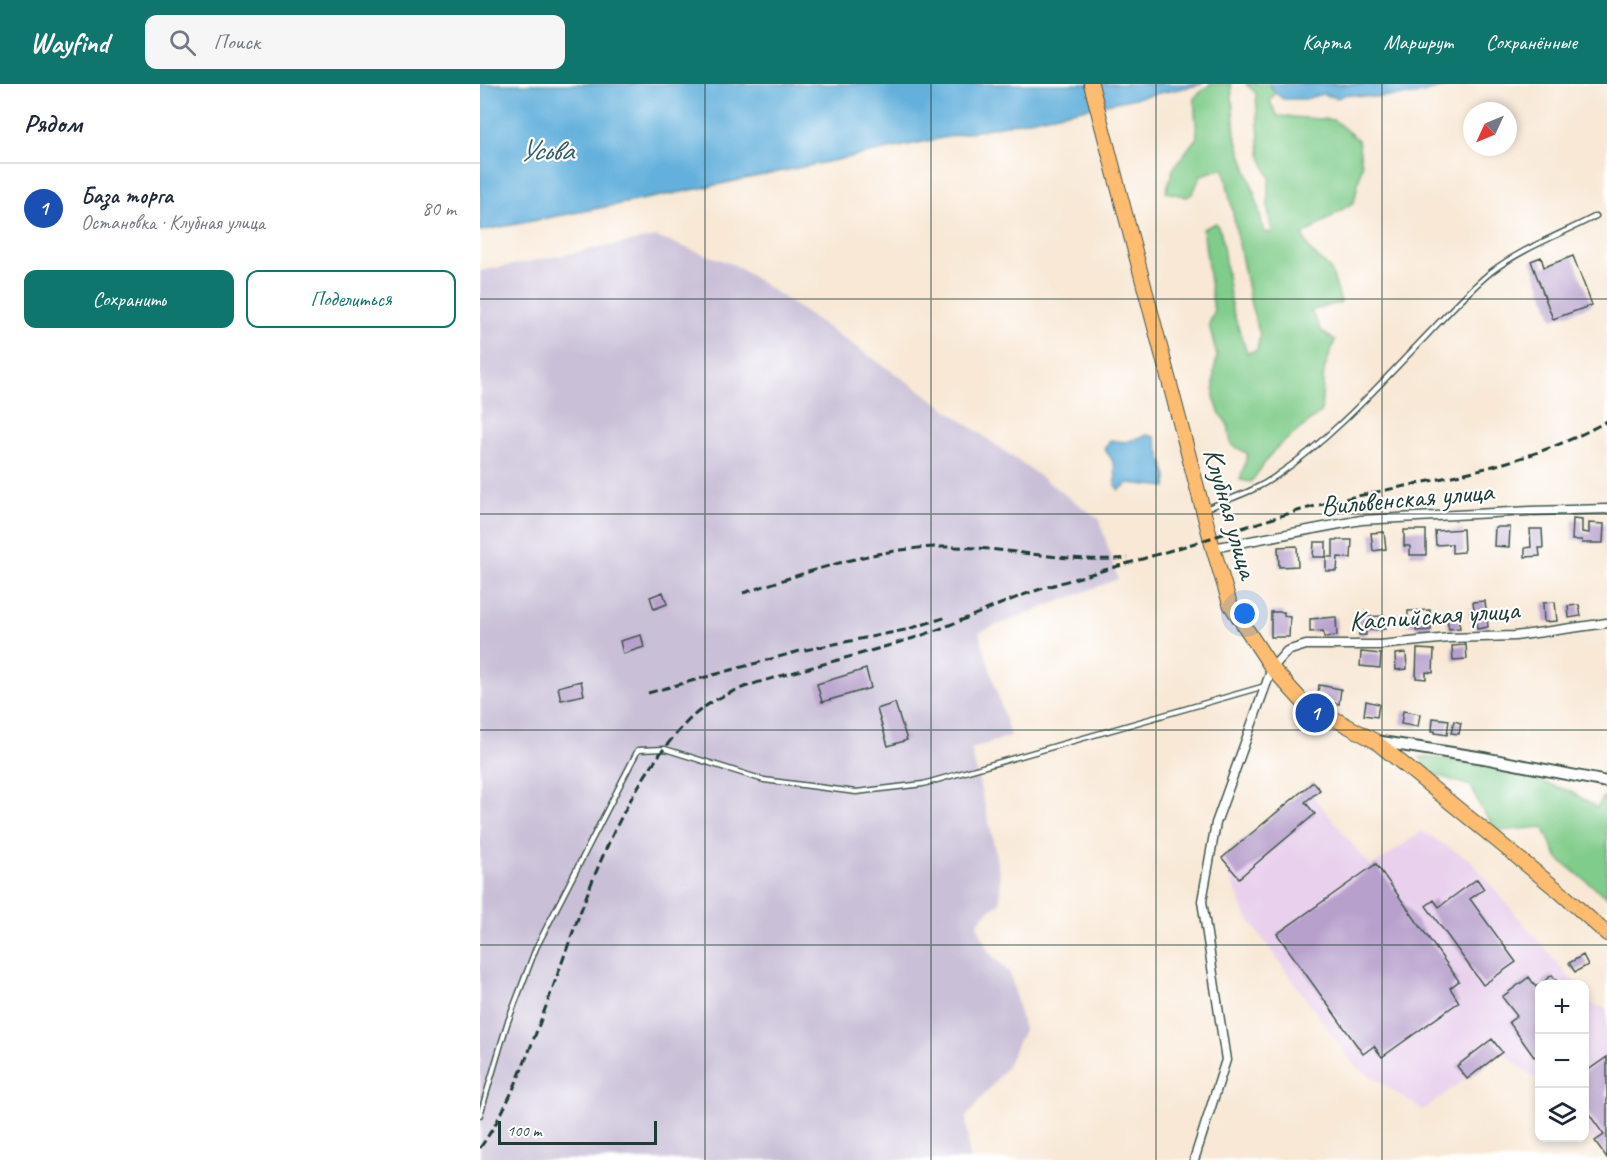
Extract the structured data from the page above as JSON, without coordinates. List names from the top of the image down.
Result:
{
  "streets": {
    "main road": ["Клубная улица"],
    "street": ["Вильвенская улица", "Каспийская улица"]
  },
  "crossings": [
    ["Вильвенская улица", "Клубная улица"],
    ["Клубная улица", "Каспийская улица"]
  ],
  "water": ["Усьва"],
  "scale_bar": "100 m",
  "north": "bottom left",
  "page": {
    "header": "Wayfind",
    "search": "Поиск",
    "nav": ["Карта", "Маршрут", "Сохранённые"],
    "heading": "Рядом",
    "list": [
      {
        "mark": "1",
        "name": "База торга",
        "note": "Остановка · Клубная улица",
        "value": "80 m"
      }
    ],
    "buttons": ["Сохранить", "Поделиться"],
    "pins": "1",
    "map_buttons": ["+", "−"],
    "scale": "100 m"
  }
}
